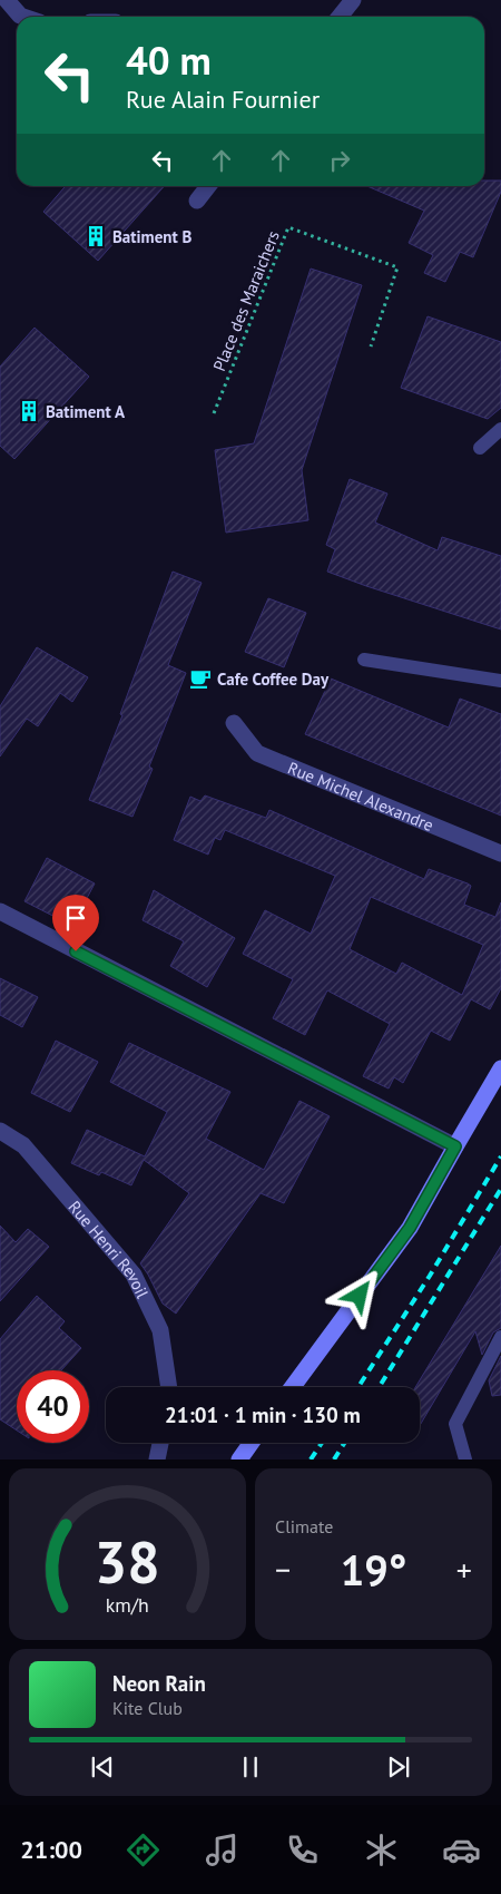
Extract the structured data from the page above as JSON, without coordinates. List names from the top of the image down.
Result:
{
  "streets": {
    "street": ["Rue Michel Alexandre", "Rue Henri Revoil"],
    "path": ["Place des Maraichers"]
  },
  "places": {
    "building": ["Batiment B", "Batiment A"],
    "cafe": ["Cafe Coffee Day"]
  },
  "page": {
    "turn": ["40 m", "Rue Alain Fournier"],
    "limit": "40",
    "trip": "21:01 · 1 min · 130 m",
    "tile": "Climate",
    "heat": ["−", "19°", "+"],
    "song": ["Neon Rain", "Kite Club"],
    "tabs": "21:00",
    "gauge": ["38", "km/h"]
  }
}
